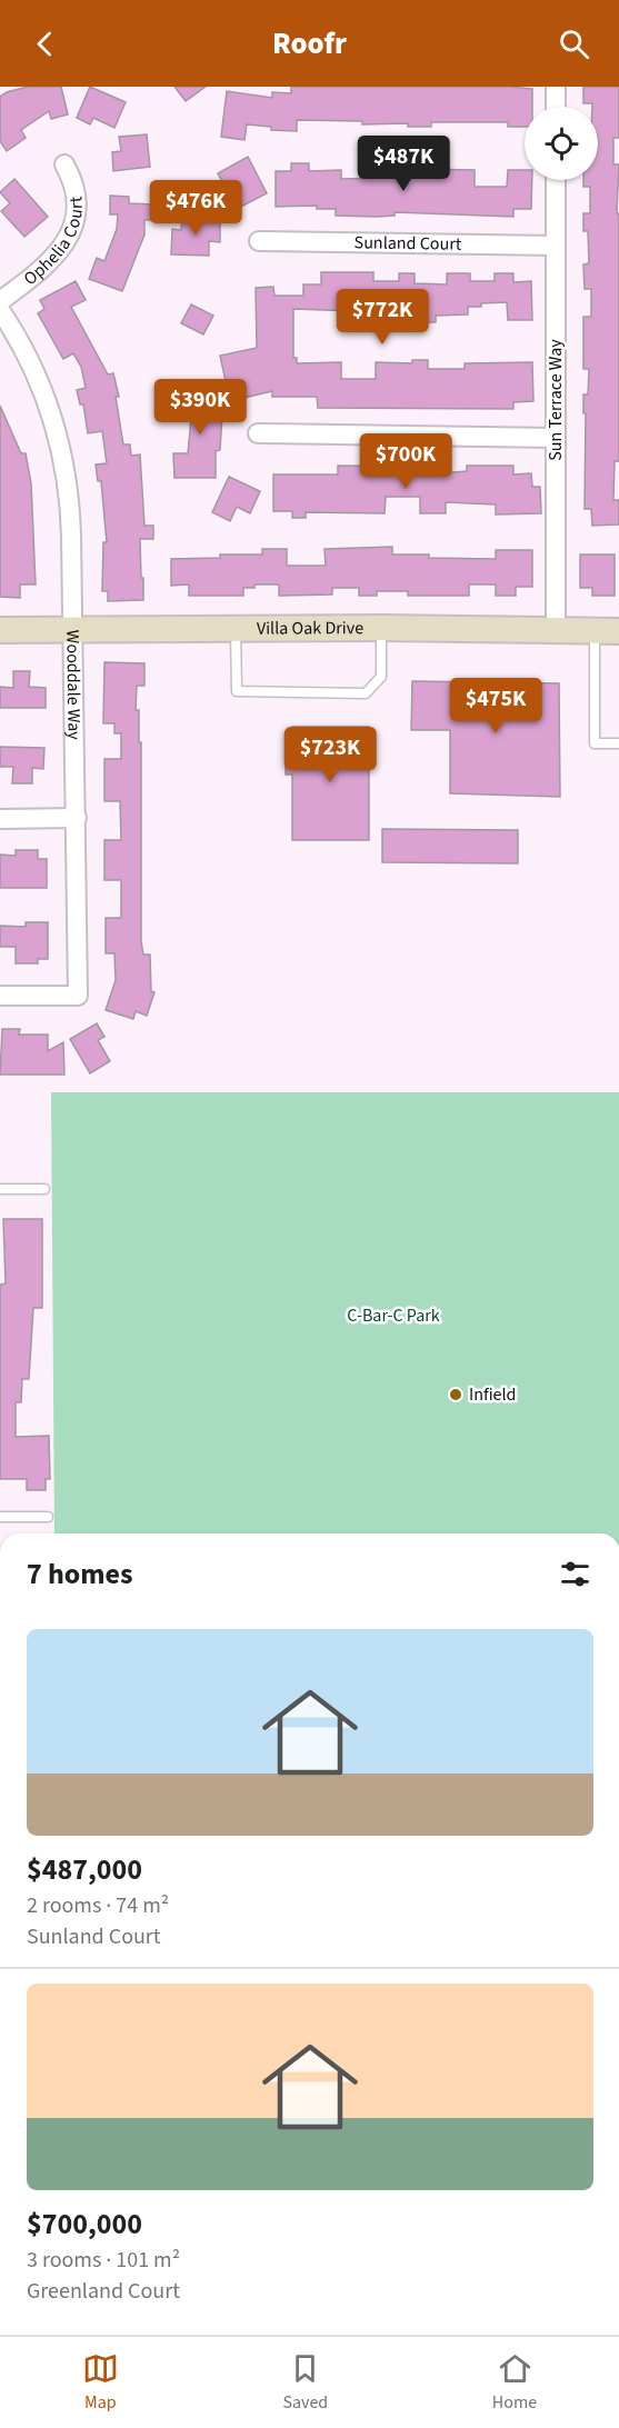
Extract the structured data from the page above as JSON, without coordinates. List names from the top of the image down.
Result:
{
  "streets": {
    "street": [
      "Ophelia Court",
      "Sunland Court",
      "Sun Terrace Way",
      "Villa Oak Drive",
      "Wooddale Way"
    ]
  },
  "crossings": [
    ["Sunland Court", "Sun Terrace Way"],
    ["Sun Terrace Way", "Villa Oak Drive"],
    ["Villa Oak Drive", "Wooddale Way"]
  ],
  "parks": ["C-Bar-C Park"],
  "places": ["Infield"],
  "page": {
    "header": "Roofr",
    "price": [
      "$487K",
      "$476K",
      "$772K",
      "$390K",
      "$700K",
      "$475K",
      "$723K"
    ],
    "heading": "7 homes",
    "list": [
      {
        "name": "$487,000",
        "note": "2 rooms · 74 m² · Sunland Court"
      },
      {
        "name": "$700,000",
        "note": "3 rooms · 101 m² · Greenland Court"
      }
    ],
    "tabs": ["Map", "Saved", "Home"]
  }
}
